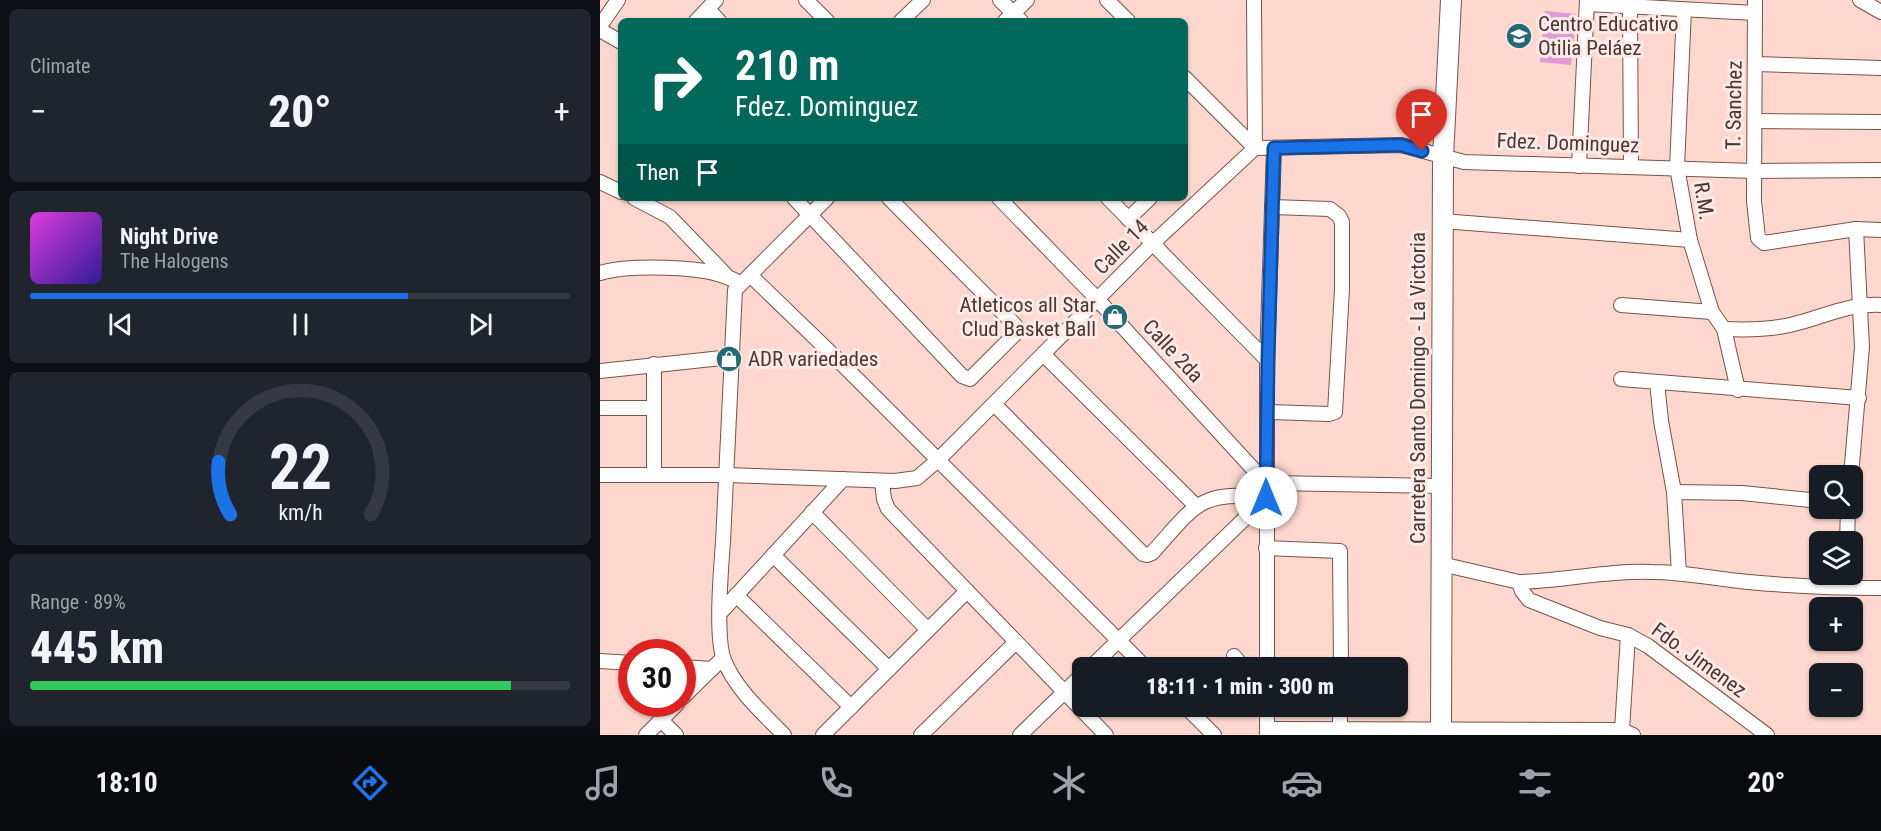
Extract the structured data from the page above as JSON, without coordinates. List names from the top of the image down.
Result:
{
  "streets": {
    "main road": ["Carretera Santo Domingo - La Victoria"],
    "street": [
      "T. Sanchez",
      "Fdez. Dominguez",
      "R.M.",
      "Calle 14",
      "Calle 2da",
      "Fdo. Jimenez"
    ]
  },
  "crossings": [
    ["T. Sanchez", "Fdez. Dominguez"],
    ["T. Sanchez", "R.M."],
    ["Fdez. Dominguez", "R.M."],
    ["Fdez. Dominguez", "Calle 14"],
    ["Fdez. Dominguez", "Carretera Santo Domingo - La Victoria"],
    ["Calle 14", "Calle 2da"]
  ],
  "places": {
    "school or university": ["Centro Educativo Otilia Peláez"],
    "shop": ["Atleticos all Star Clud Basket Ball", "ADR variedades"]
  },
  "page": {
    "tile": [
      "Climate",
      ["Range · 89%", "445 km"]
    ],
    "turn": ["210 m", "Fdez. Dominguez"],
    "heat": ["−", "20°", "+"],
    "then": "Then",
    "song": ["Night Drive", "The Halogens"],
    "map_buttons": ["+", "−"],
    "limit": "30",
    "trip": "18:11 · 1 min · 300 m",
    "tabs": ["18:10", "20°"],
    "gauge": ["22", "km/h"]
  }
}
